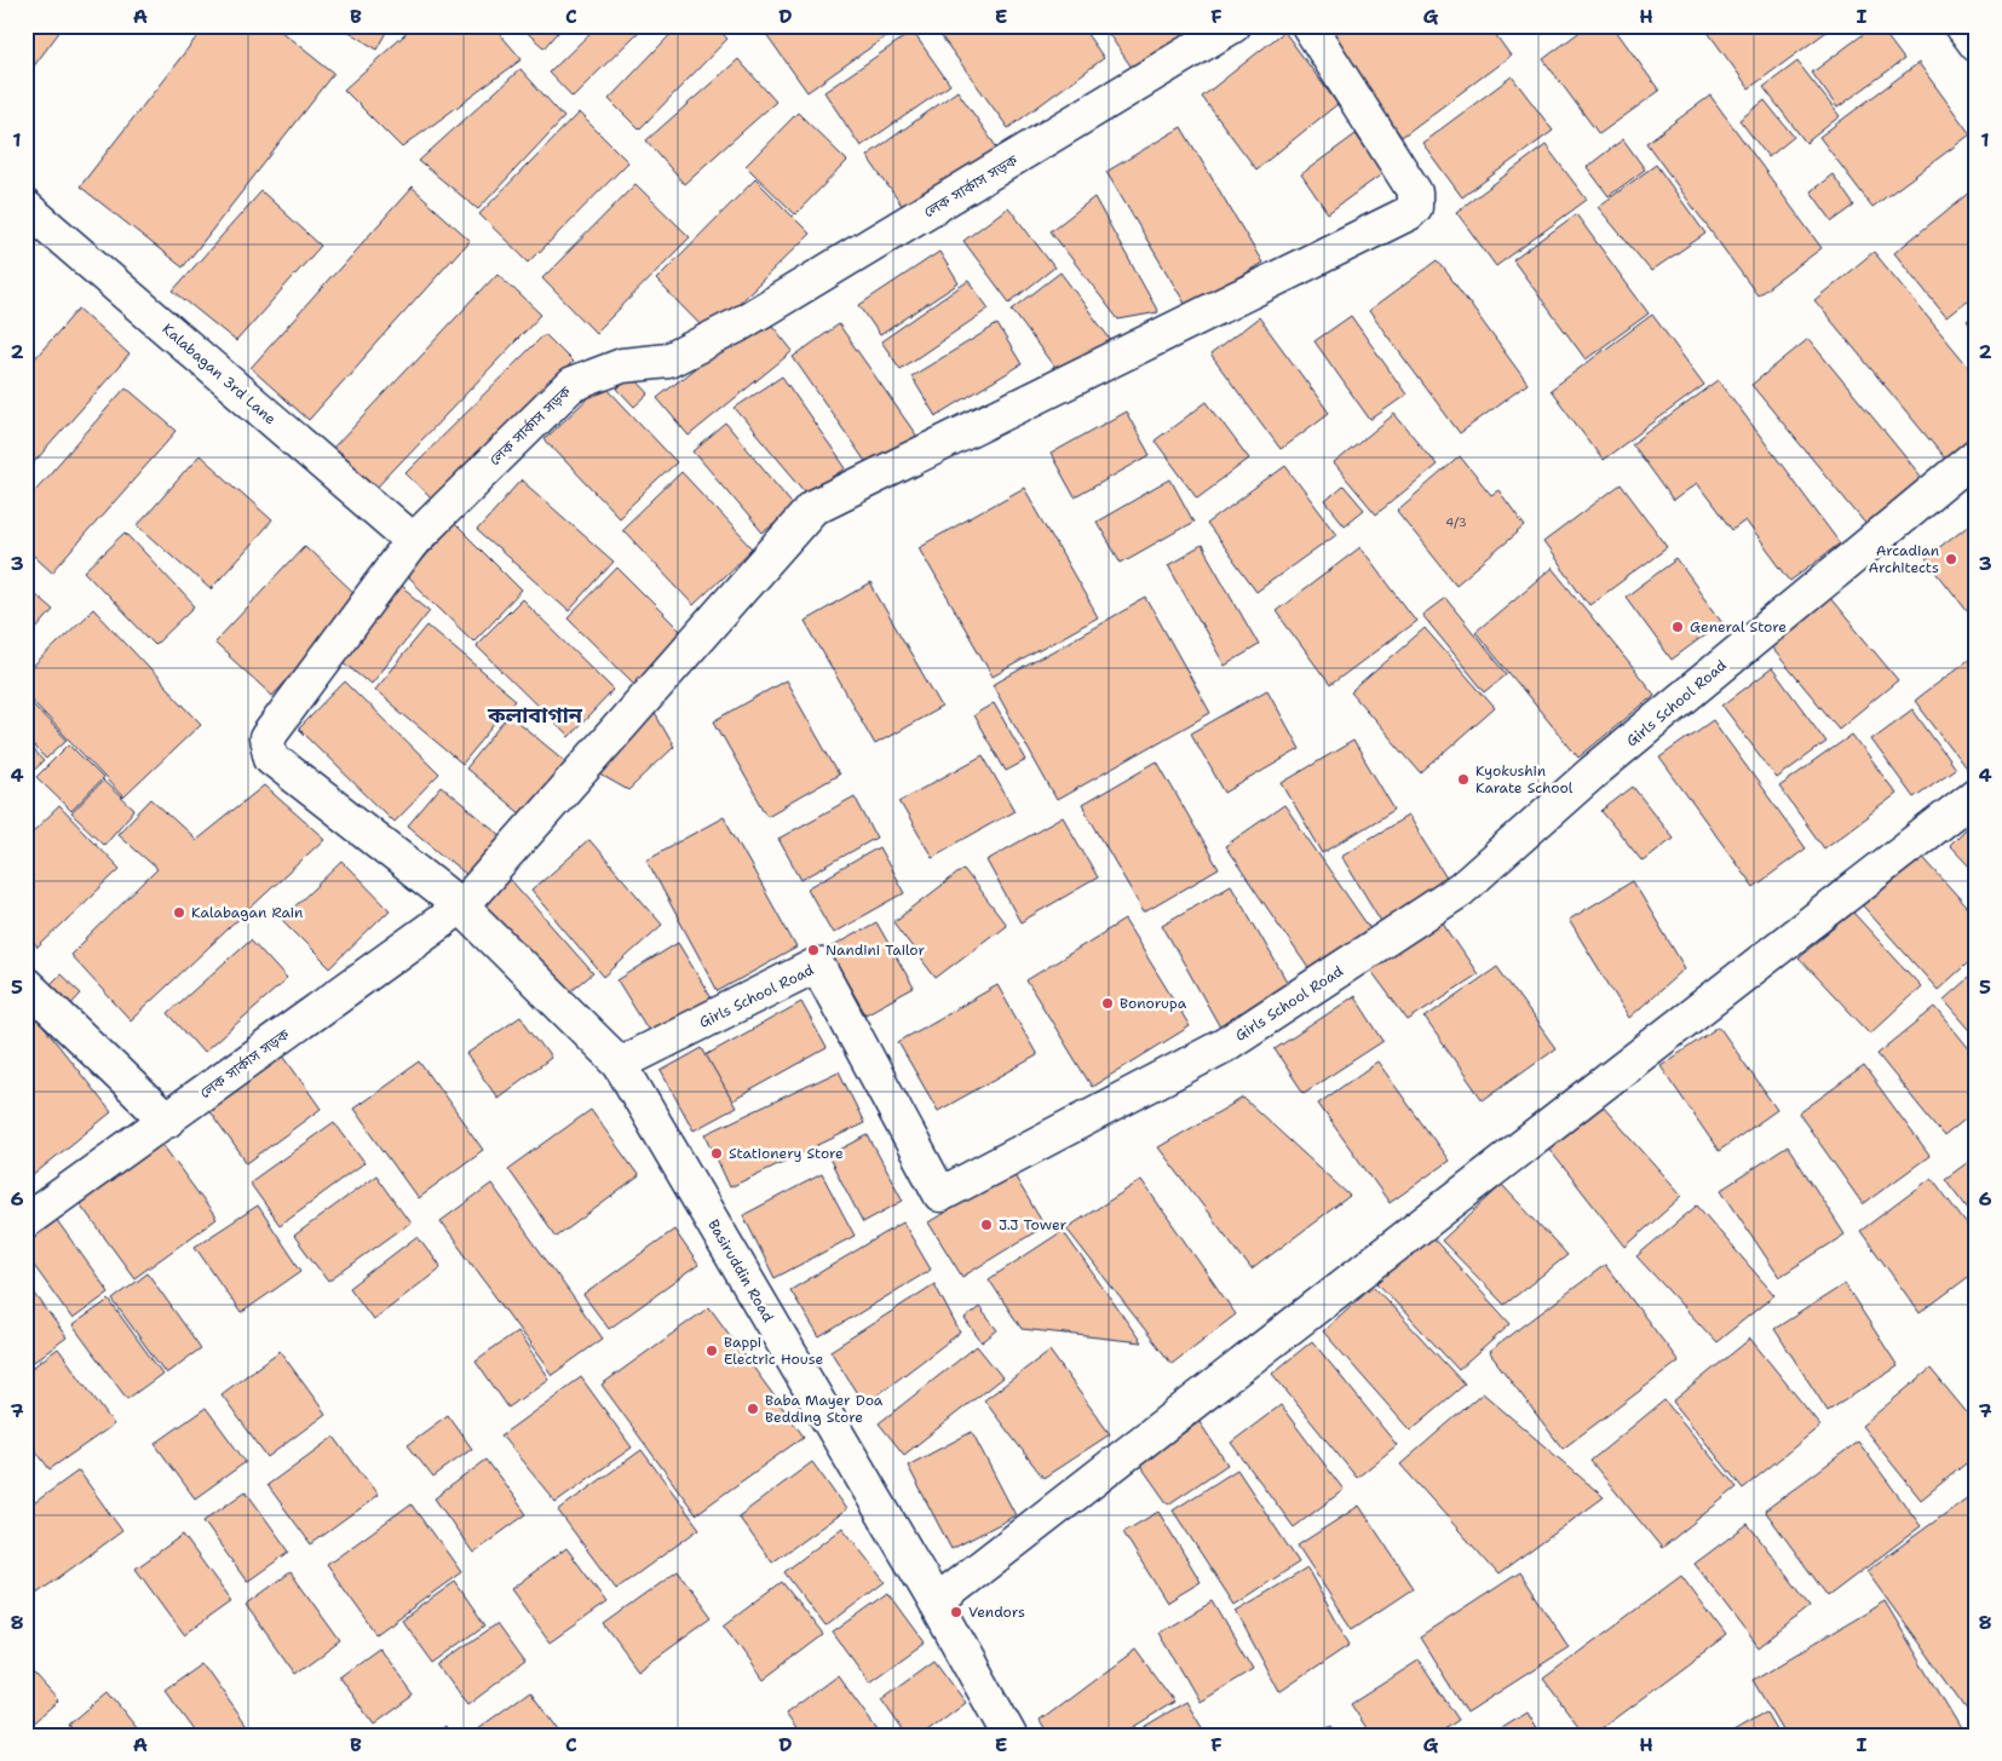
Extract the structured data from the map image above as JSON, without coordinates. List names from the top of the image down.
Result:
{
  "streets": {
    "street": [
      "লেক সার্কাস সড়ক",
      "Kalabagan 3rd Lane",
      "Girls School Road",
      "Basiruddin Road"
    ]
  },
  "crossings": [
    ["লেক সার্কাস সড়ক", "Kalabagan 3rd Lane"],
    ["লেক সার্কাস সড়ক", "Basiruddin Road"],
    ["Girls School Road", "Basiruddin Road"]
  ],
  "districts": ["কলাবাগান"],
  "places": [
    "Arcadian Architects",
    "General Store",
    "Kyokushin Karate School",
    "Kalabagan Rain",
    "Nandini Tailor",
    "Bonorupa",
    "Stationery Store",
    "J.J Tower",
    "Bappi Electric House",
    "Baba Mayer Doa Bedding Store",
    "Vendors"
  ],
  "house_numbers": ["4/3"],
  "grid": {
    "columns": [
      "A",
      "B",
      "C",
      "D",
      "E",
      "F",
      "G",
      "H",
      "I"
    ],
    "rows": [
      "1",
      "2",
      "3",
      "4",
      "5",
      "6",
      "7",
      "8"
    ]
  }
}
